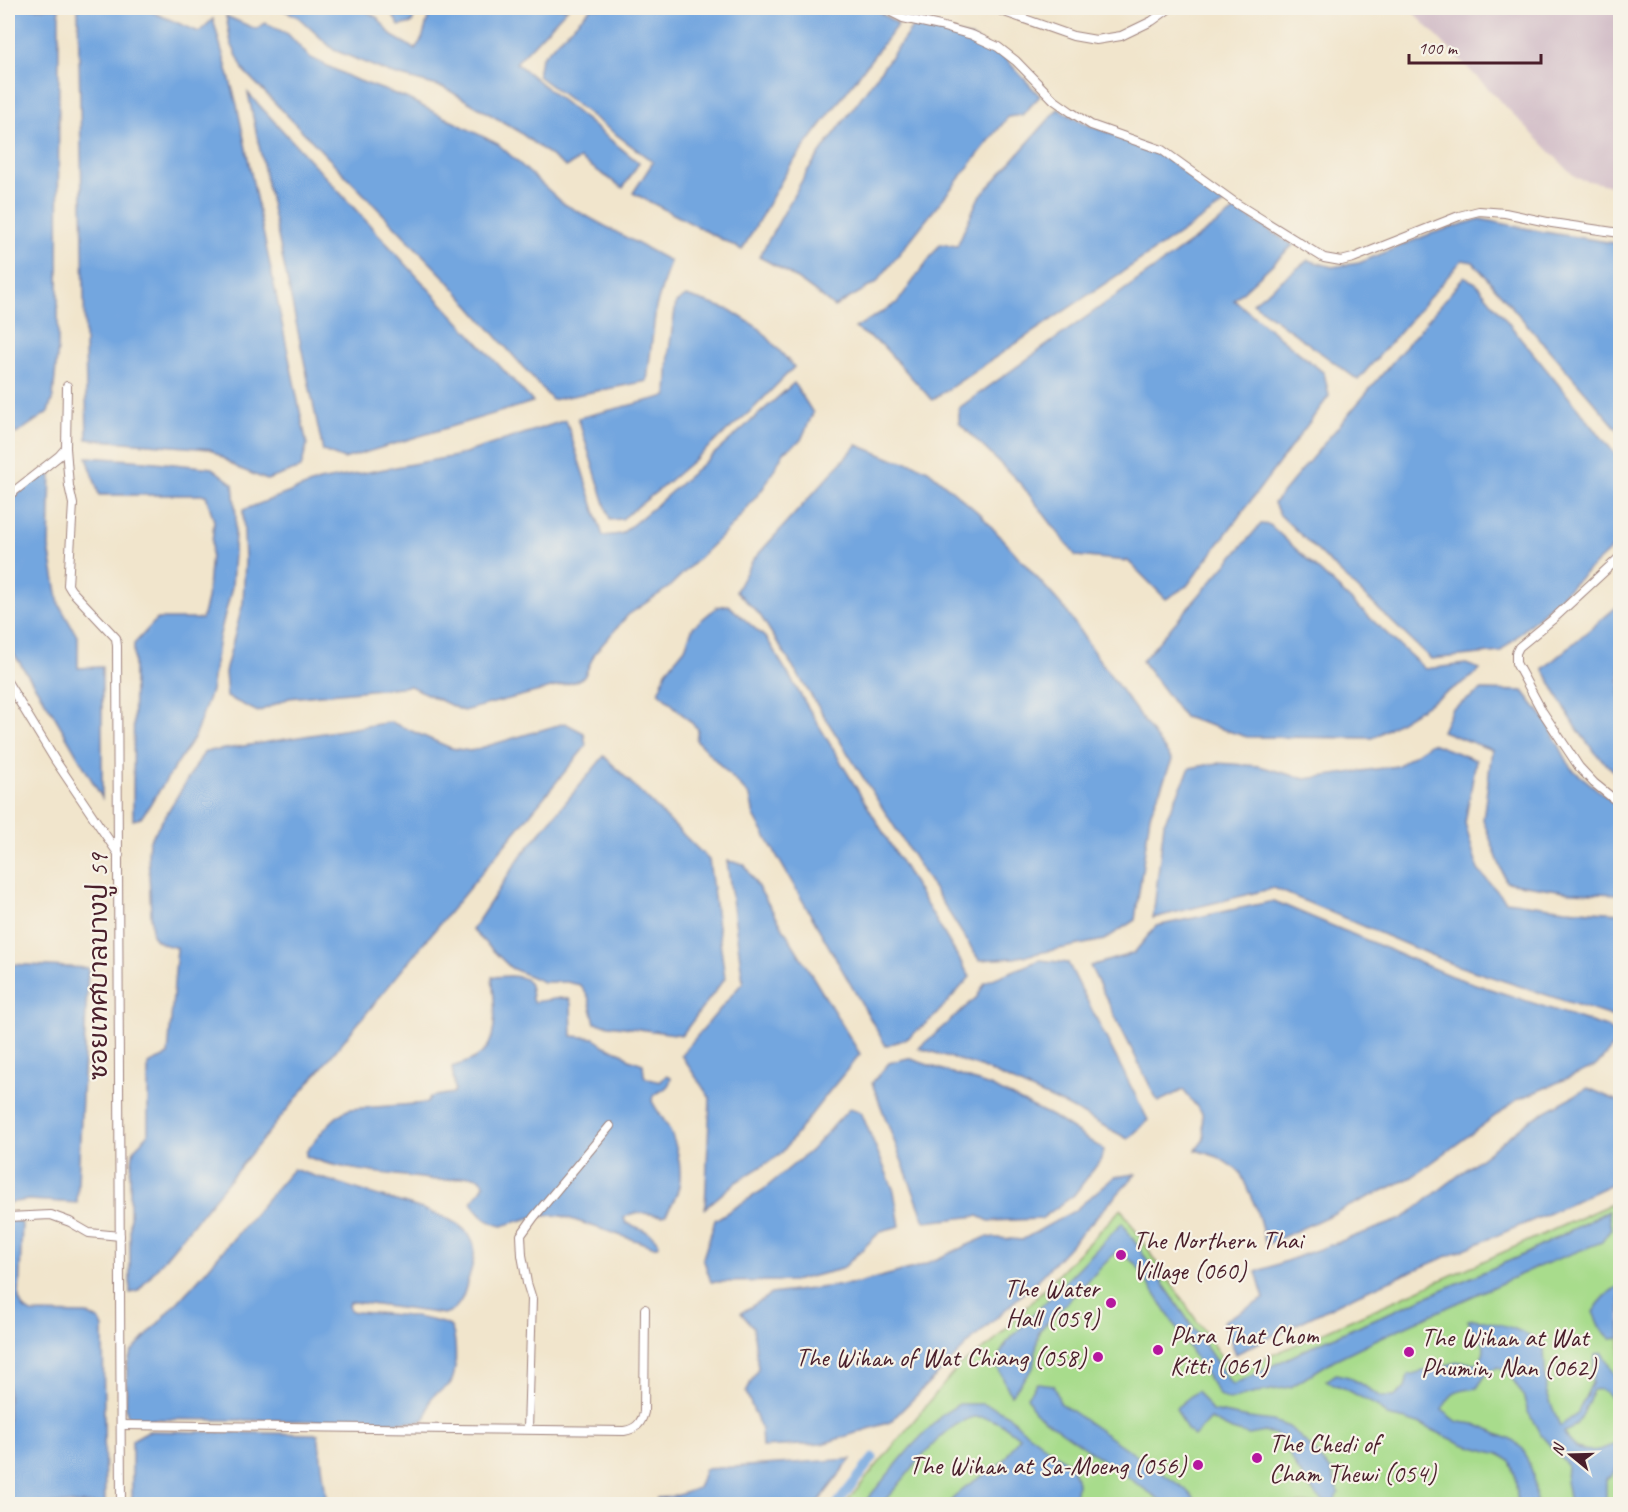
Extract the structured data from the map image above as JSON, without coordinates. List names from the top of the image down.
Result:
{
  "streets": {
    "street": ["ซอยเทศบาลบางปู 59"]
  },
  "places": [
    "The Northern Thai Village (060)",
    "The Water Hall (059)",
    "Phra That Chom Kitti (061)",
    "The Wihan at Wat Phumin, Nan (062)",
    "The Wihan of Wat Chiang (058)",
    "The Chedi of Cham Thewi (054)",
    "The Wihan at Sa-Moeng (056)"
  ],
  "scale_bar": "100 m",
  "north": "left"
}
